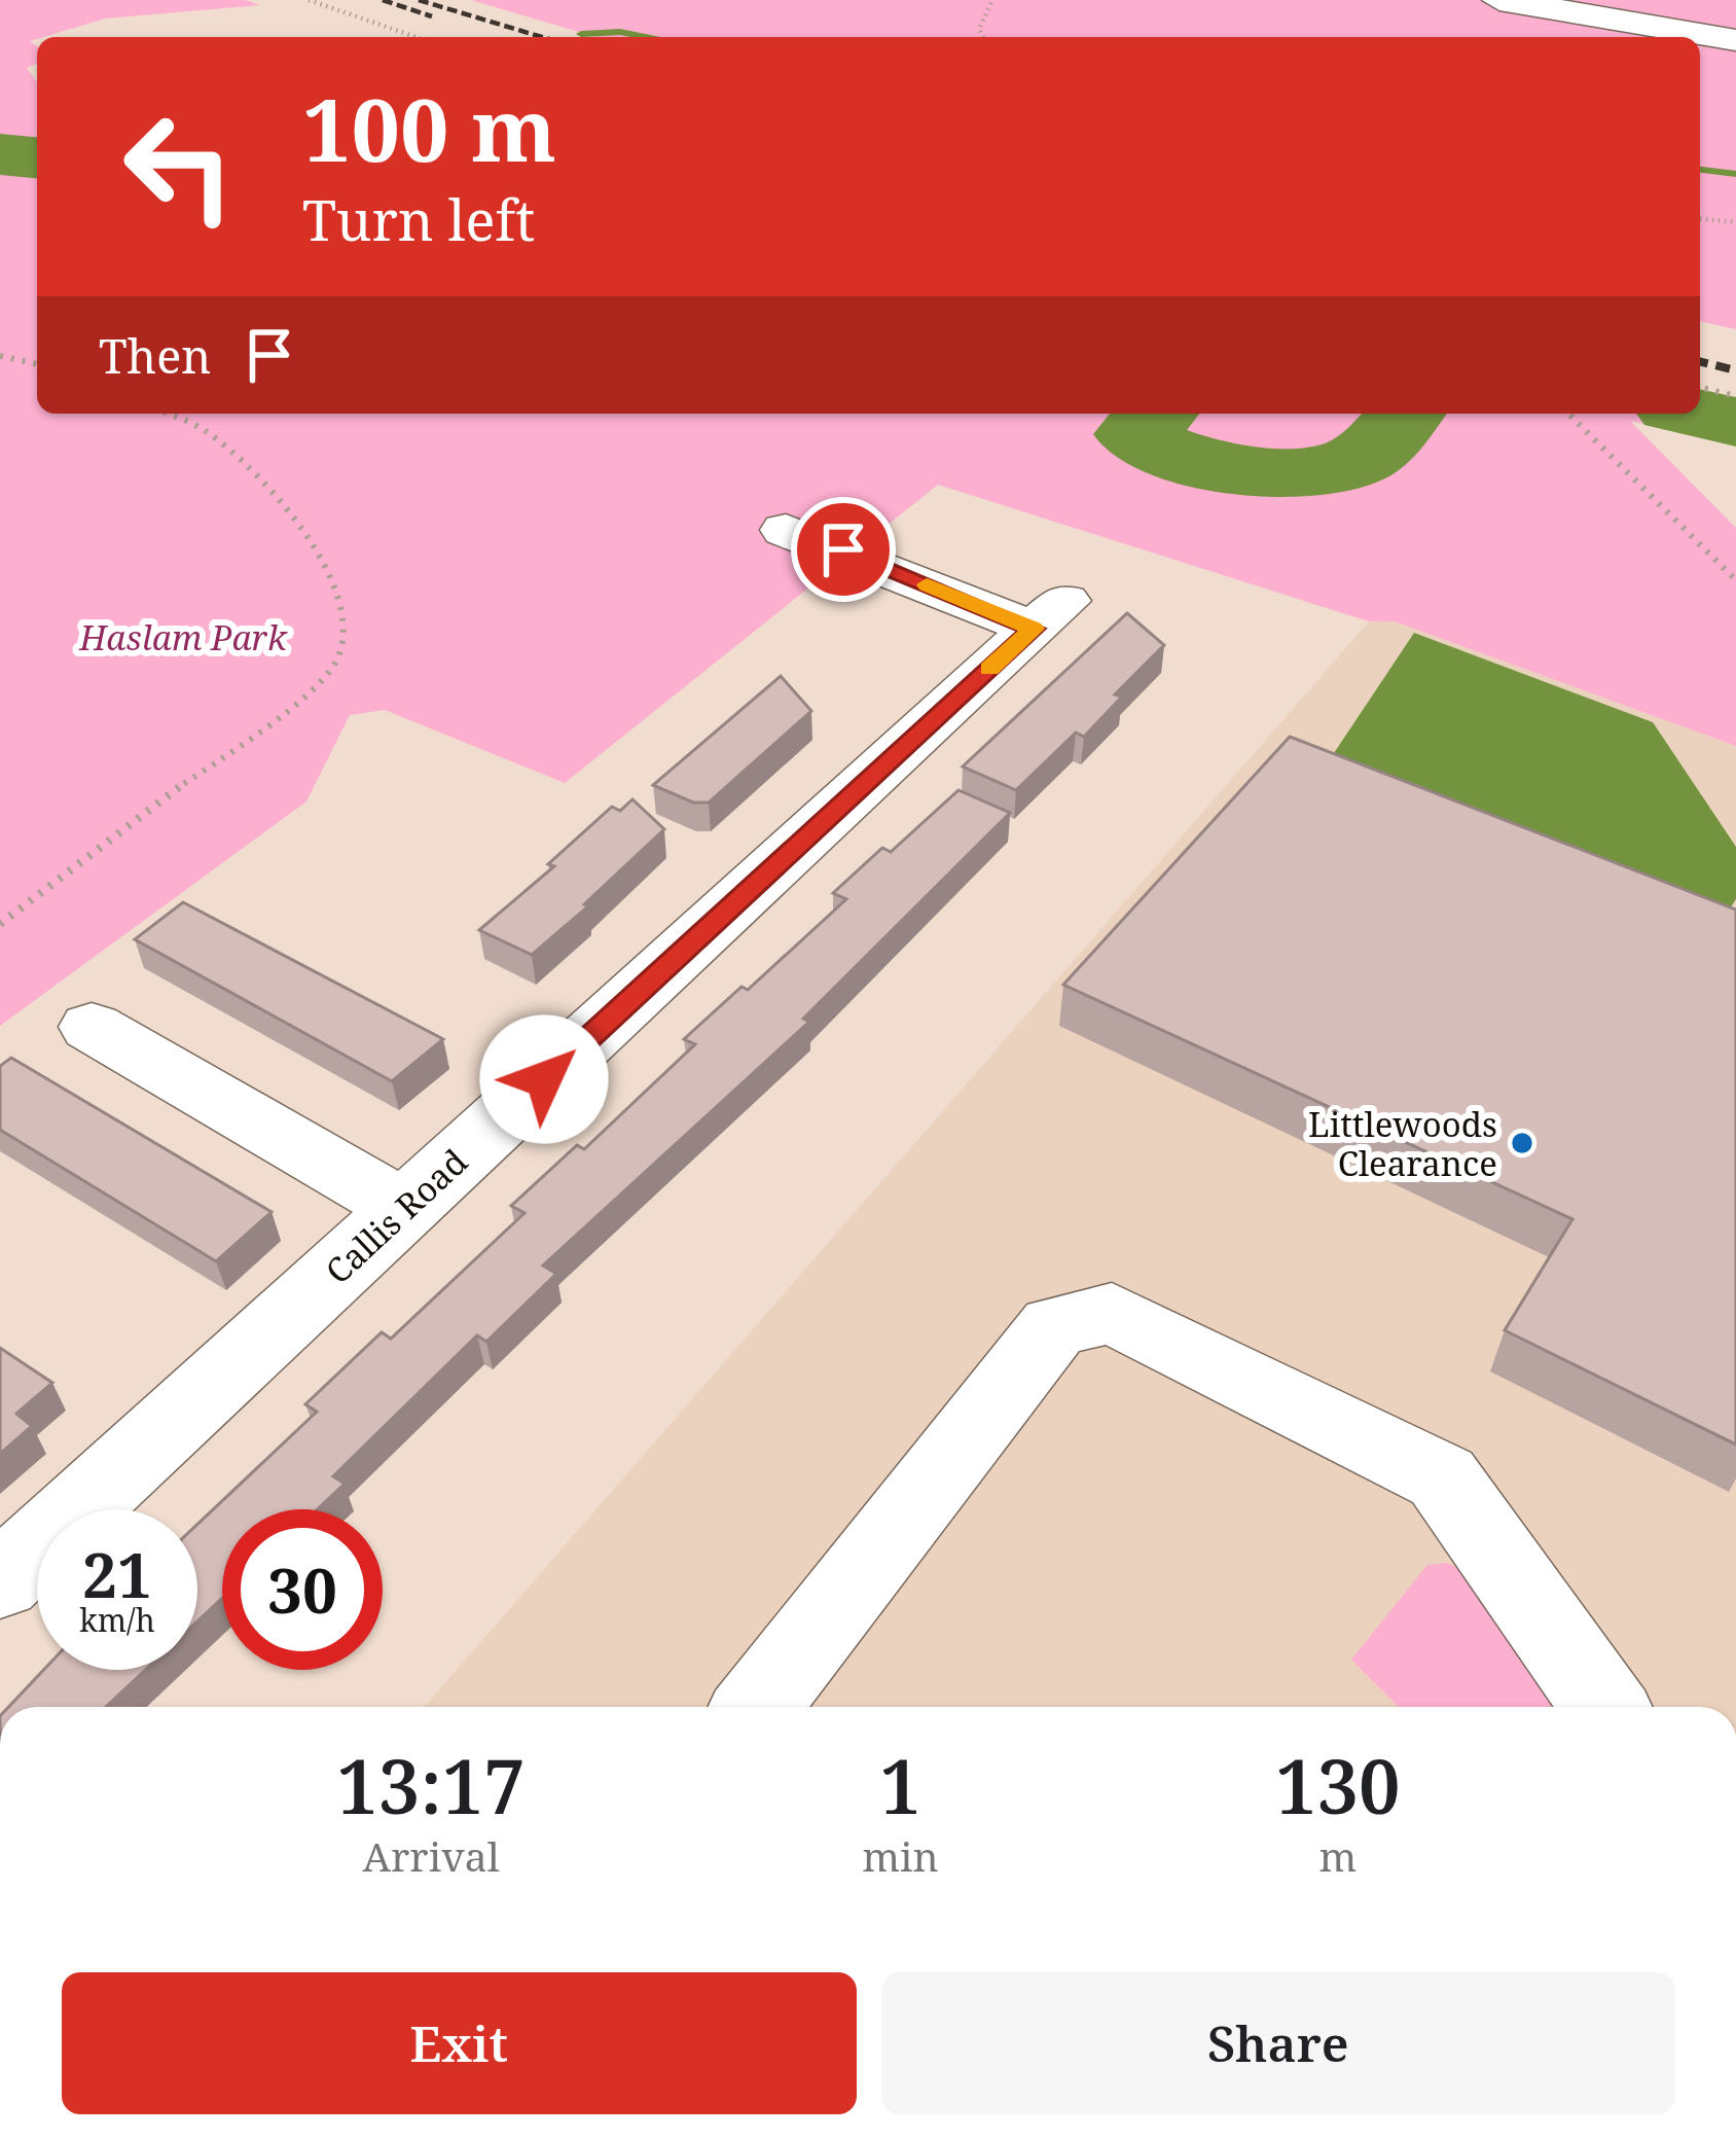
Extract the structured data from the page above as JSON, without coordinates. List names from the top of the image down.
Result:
{
  "streets": {
    "street": ["Callis Road"]
  },
  "parks": ["Haslam Park"],
  "places": ["Littlewoods Clearance"],
  "page": {
    "turn": ["100 m", "Turn left"],
    "then": "Then",
    "speed": "21 km/h",
    "limit": "30",
    "eta": [
      "13:17",
      "Arrival",
      "1",
      "min",
      "130",
      "m"
    ],
    "buttons": ["Exit", "Share"]
  }
}
